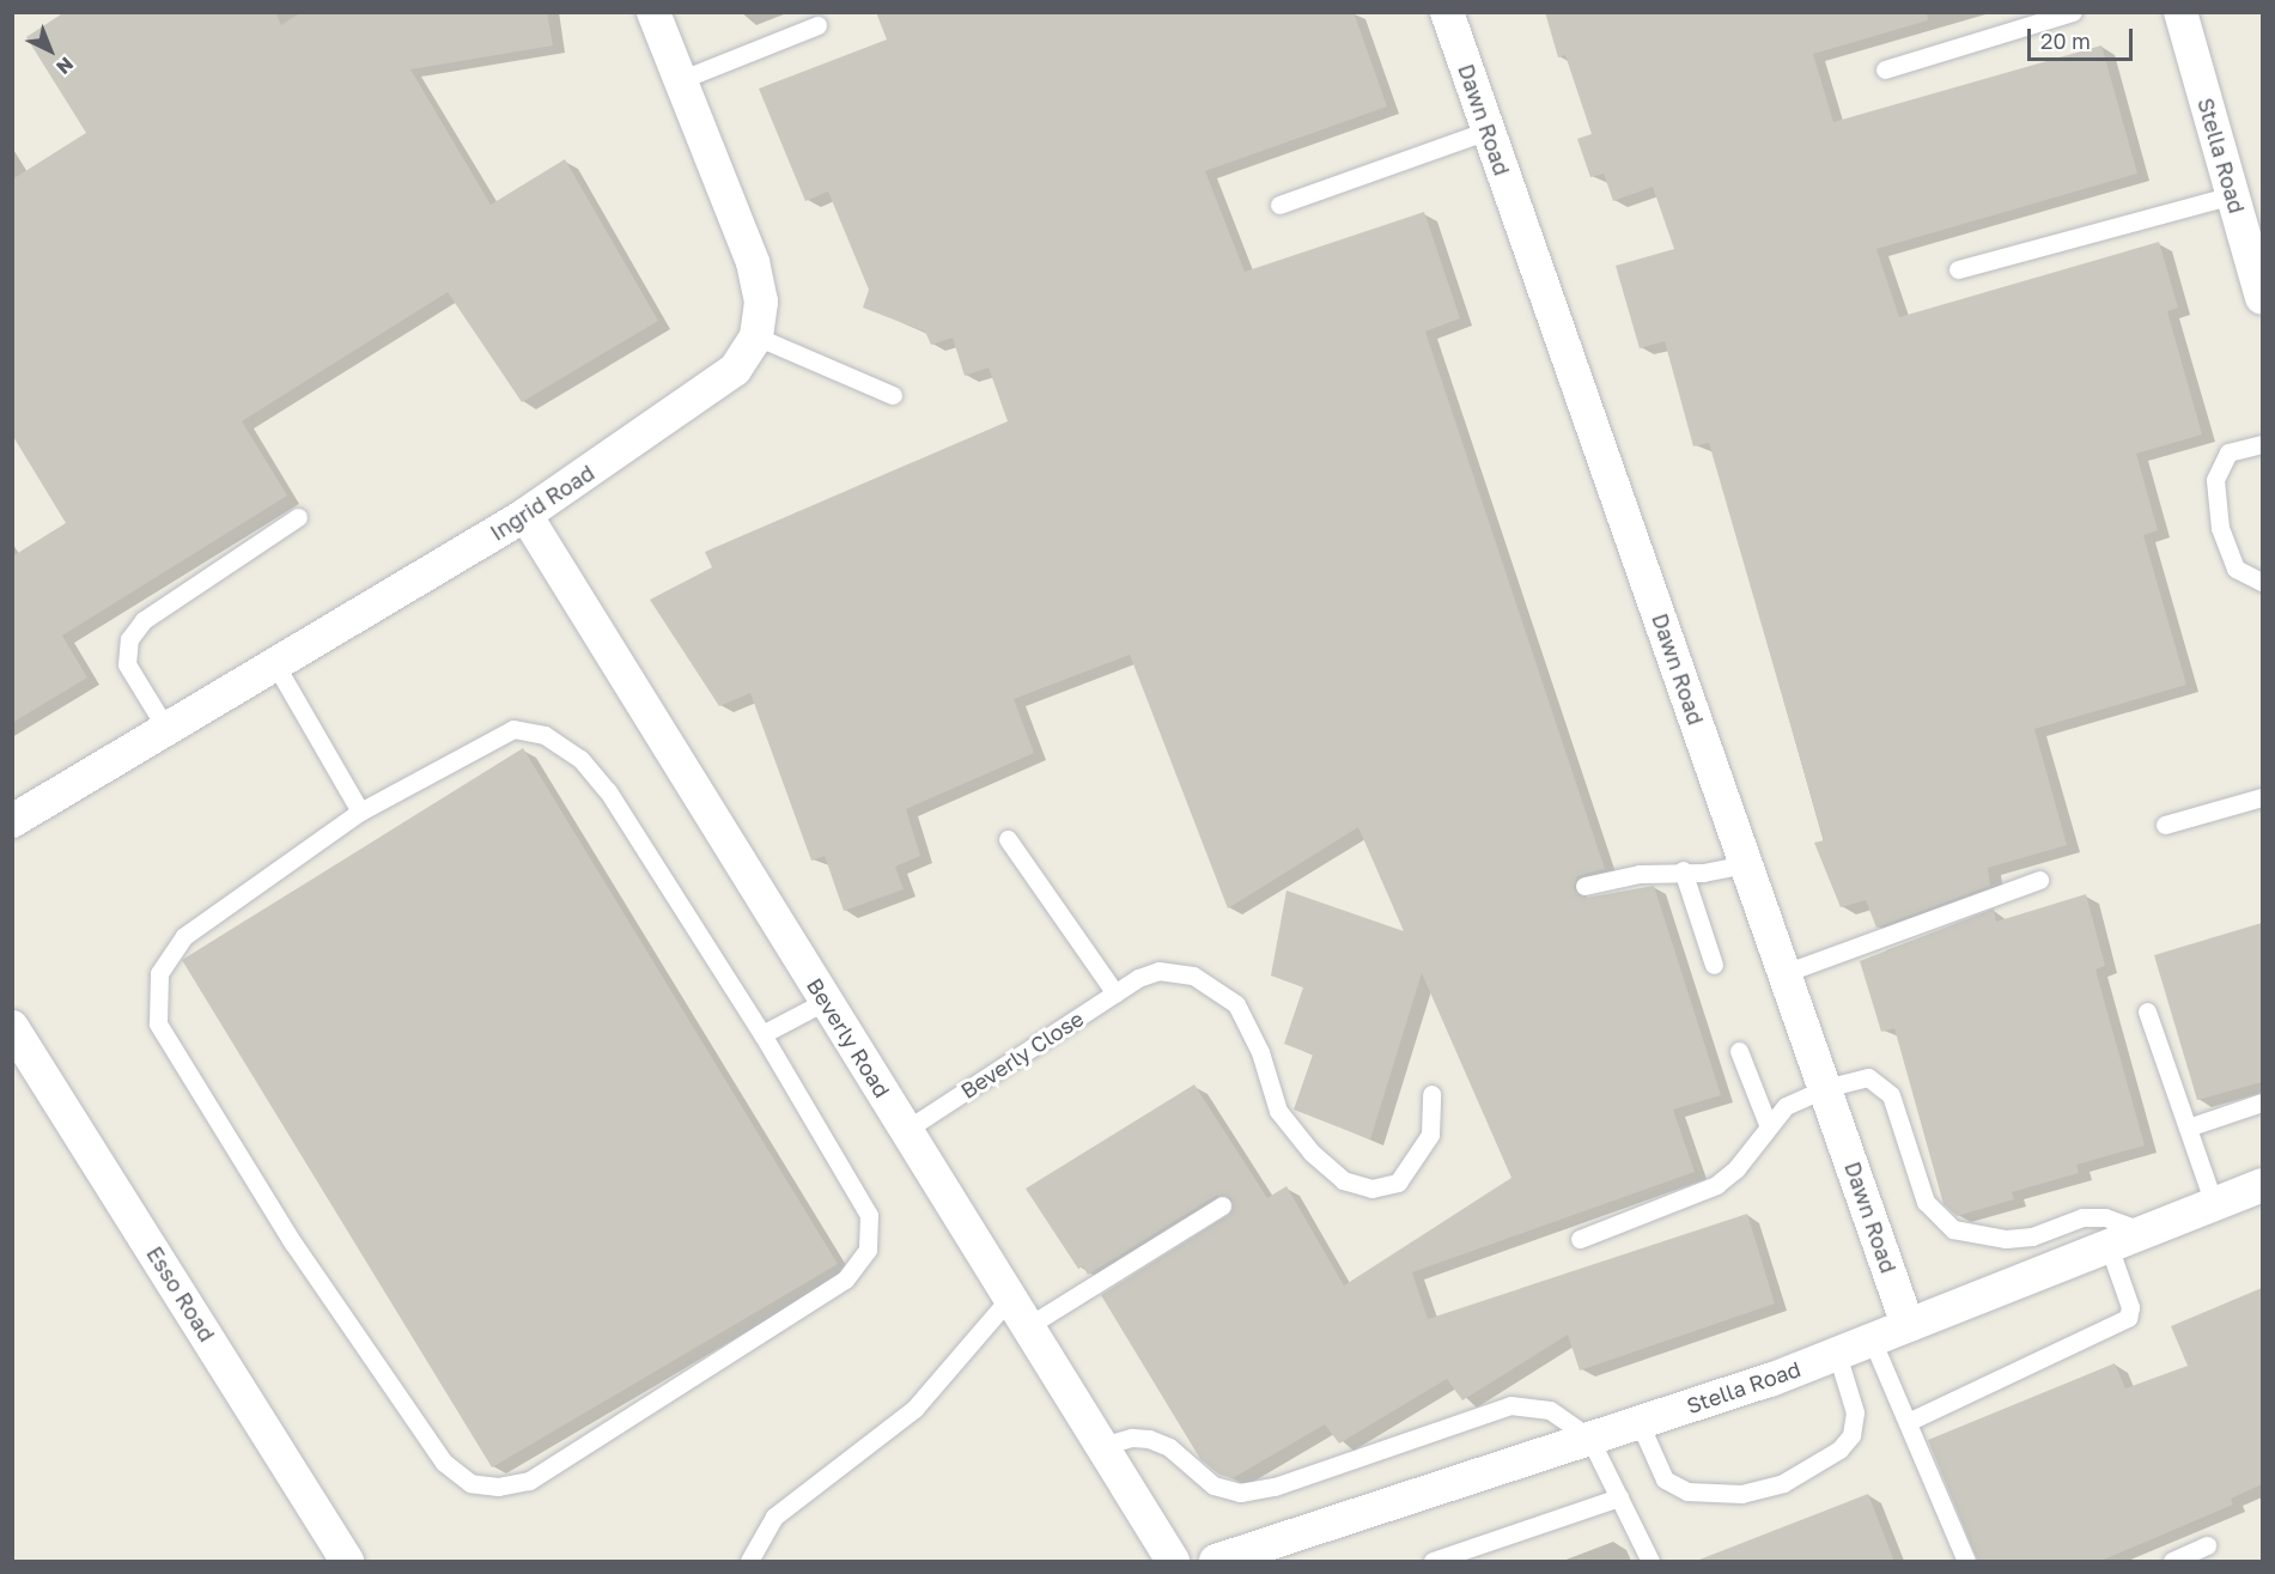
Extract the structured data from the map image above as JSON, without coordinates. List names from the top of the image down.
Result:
{
  "streets": {
    "street": [
      "Dawn Road",
      "Stella Road",
      "Ingrid Road",
      "Beverly Road",
      "Esso Road"
    ],
    "lane": ["Beverly Close"]
  },
  "crossings": [
    ["Dawn Road", "Stella Road"],
    ["Ingrid Road", "Beverly Road"],
    ["Beverly Road", "Beverly Close"]
  ],
  "scale_bar": "20 m",
  "north": "bottom right"
}
